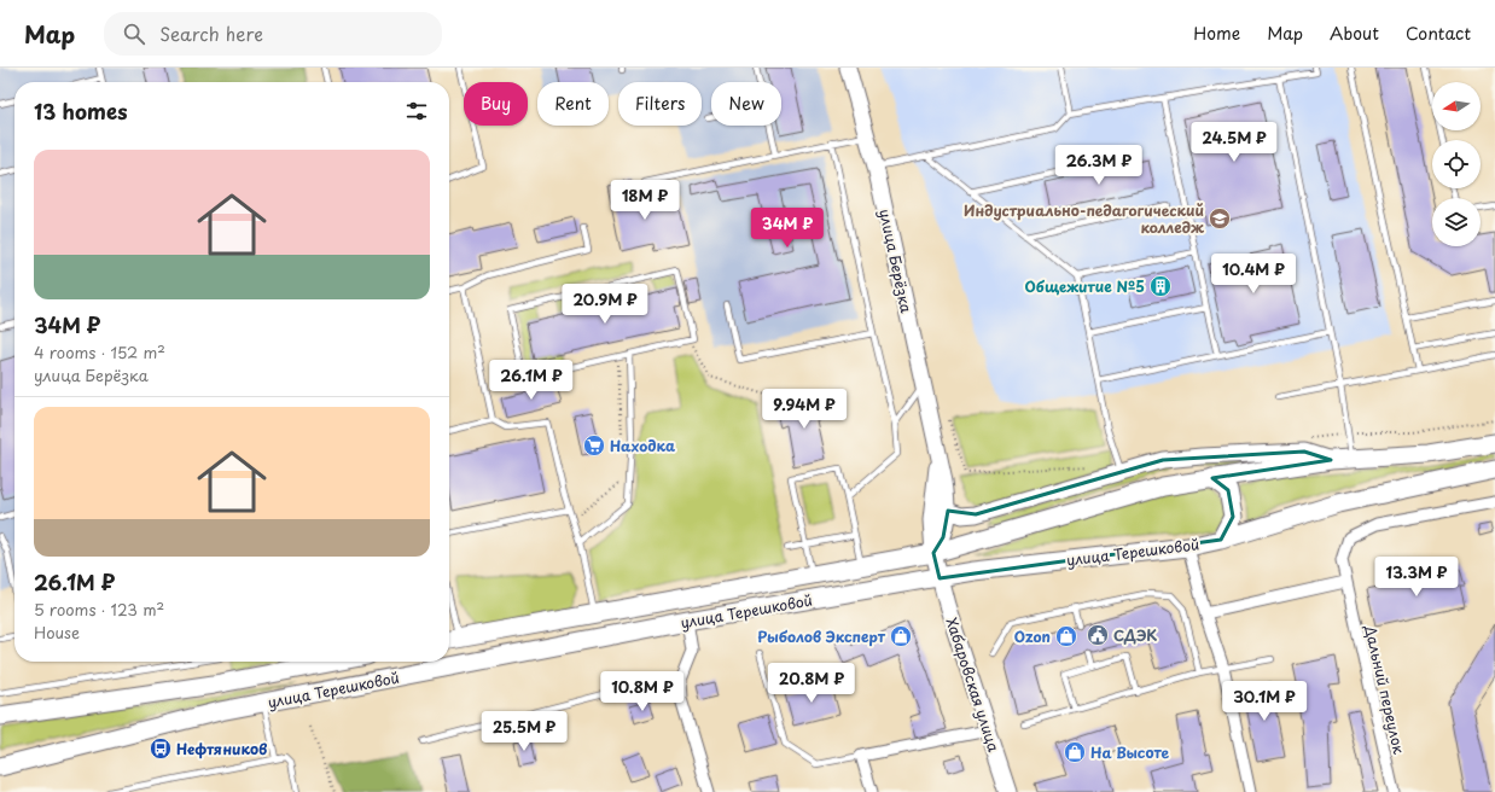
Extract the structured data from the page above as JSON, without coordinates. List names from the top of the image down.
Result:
{
  "streets": {
    "main road": ["улица Берёзка", "улица Терешковой", "Хабаровская улица"],
    "street": ["Дальний переулок"]
  },
  "crossings": [
    ["улица Берёзка", "улица Терешковой"],
    ["улица Берёзка", "Хабаровская улица"],
    ["улица Терешковой", "Хабаровская улица"]
  ],
  "places": {
    "school or university": ["Индустриально-педагогический колледж"],
    "building": ["Общежитие №5"],
    "supermarket": ["Находка"],
    "public building": ["СДЭК"],
    "shop": ["Рыболов Эксперт", "Ozon", "На Высоте"],
    "bus stop": ["Нефтяников"]
  },
  "north": "left",
  "page": {
    "header": "Map",
    "search": "Search here",
    "nav": [
      "Home",
      "Map",
      "About",
      "Contact"
    ],
    "chip": [
      "Buy",
      "Rent",
      "Filters",
      "New"
    ],
    "heading": "13 homes",
    "price": [
      "24.5M ₽",
      "26.3M ₽",
      "18M ₽",
      "34M ₽",
      "10.4M ₽",
      "20.9M ₽",
      "26.1M ₽",
      "9.94M ₽",
      "13.3M ₽",
      "20.8M ₽",
      "10.8M ₽",
      "30.1M ₽",
      "25.5M ₽"
    ],
    "list": [
      {
        "name": "34M ₽",
        "note": "4 rooms · 152 m² · улица Берёзка"
      },
      {
        "name": "26.1M ₽",
        "note": "5 rooms · 123 m² · House"
      }
    ]
  }
}
